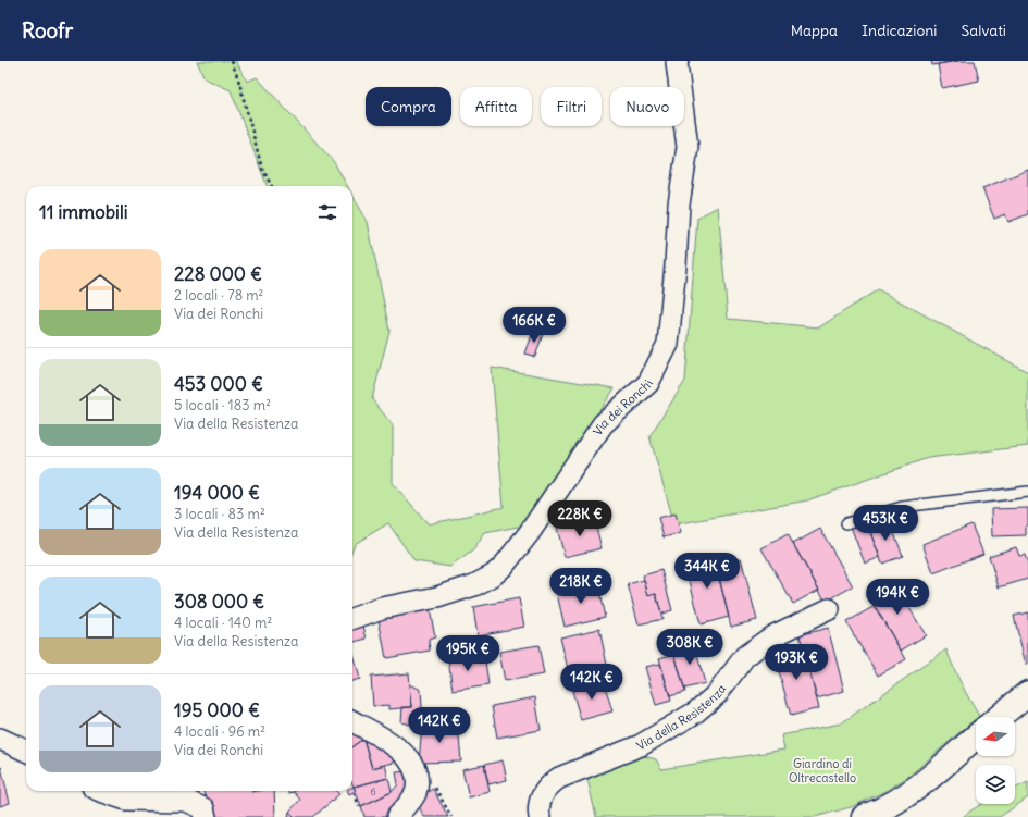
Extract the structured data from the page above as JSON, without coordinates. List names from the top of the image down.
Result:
{
  "streets": {
    "street": ["Via dei Ronchi", "Via della Resistenza"]
  },
  "parks": ["Giardino di Oltrecastello"],
  "house_numbers": ["6"],
  "north": "left",
  "page": {
    "header": "Roofr",
    "nav": ["Mappa", "Indicazioni", "Salvati"],
    "chip": [
      "Compra",
      "Affitta",
      "Filtri",
      "Nuovo"
    ],
    "heading": "11 immobili",
    "list": [
      {
        "name": "228 000 €",
        "note": "2 locali · 78 m² · Via dei Ronchi"
      },
      {
        "name": "453 000 €",
        "note": "5 locali · 183 m² · Via della Resistenza"
      },
      {
        "name": "194 000 €",
        "note": "3 locali · 83 m² · Via della Resistenza"
      },
      {
        "name": "308 000 €",
        "note": "4 locali · 140 m² · Via della Resistenza"
      },
      {
        "name": "195 000 €",
        "note": "4 locali · 96 m² · Via dei Ronchi"
      }
    ],
    "price": [
      "166K €",
      "228K €",
      "453K €",
      "344K €",
      "218K €",
      "194K €",
      "308K €",
      "195K €",
      "193K €",
      "142K €",
      "142K €"
    ]
  }
}
